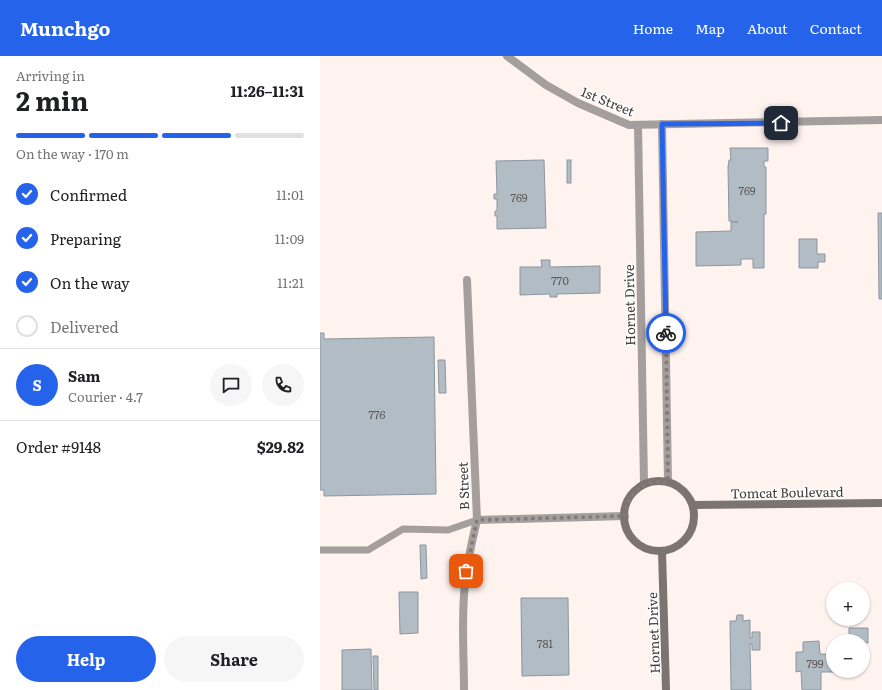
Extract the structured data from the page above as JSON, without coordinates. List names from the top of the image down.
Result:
{
  "streets": {
    "main road": ["Hornet Drive", "Tomcat Boulevard"],
    "street": ["1st Street", "B Street"]
  },
  "crossings": [
    ["1st Street", "Hornet Drive"],
    ["Hornet Drive", "Tomcat Boulevard"]
  ],
  "house_numbers": [
    "769",
    "769",
    "770",
    "776",
    "781",
    "799"
  ],
  "page": {
    "header": "Munchgo",
    "nav": [
      "Home",
      "Map",
      "About",
      "Contact"
    ],
    "heading": ["2 min", "Arriving in", "11:26–11:31"],
    "panel": [
      "Sam",
      "Courier · 4.7",
      "Order #9148",
      "$29.82"
    ],
    "bar": "On the way · 170 m",
    "list": [
      ["Confirmed", "11:01"],
      ["Preparing", "11:09"],
      ["On the way", "11:21"],
      "Delivered"
    ],
    "round": "S",
    "map_buttons": ["+", "−"],
    "buttons": ["Help", "Share"]
  }
}
